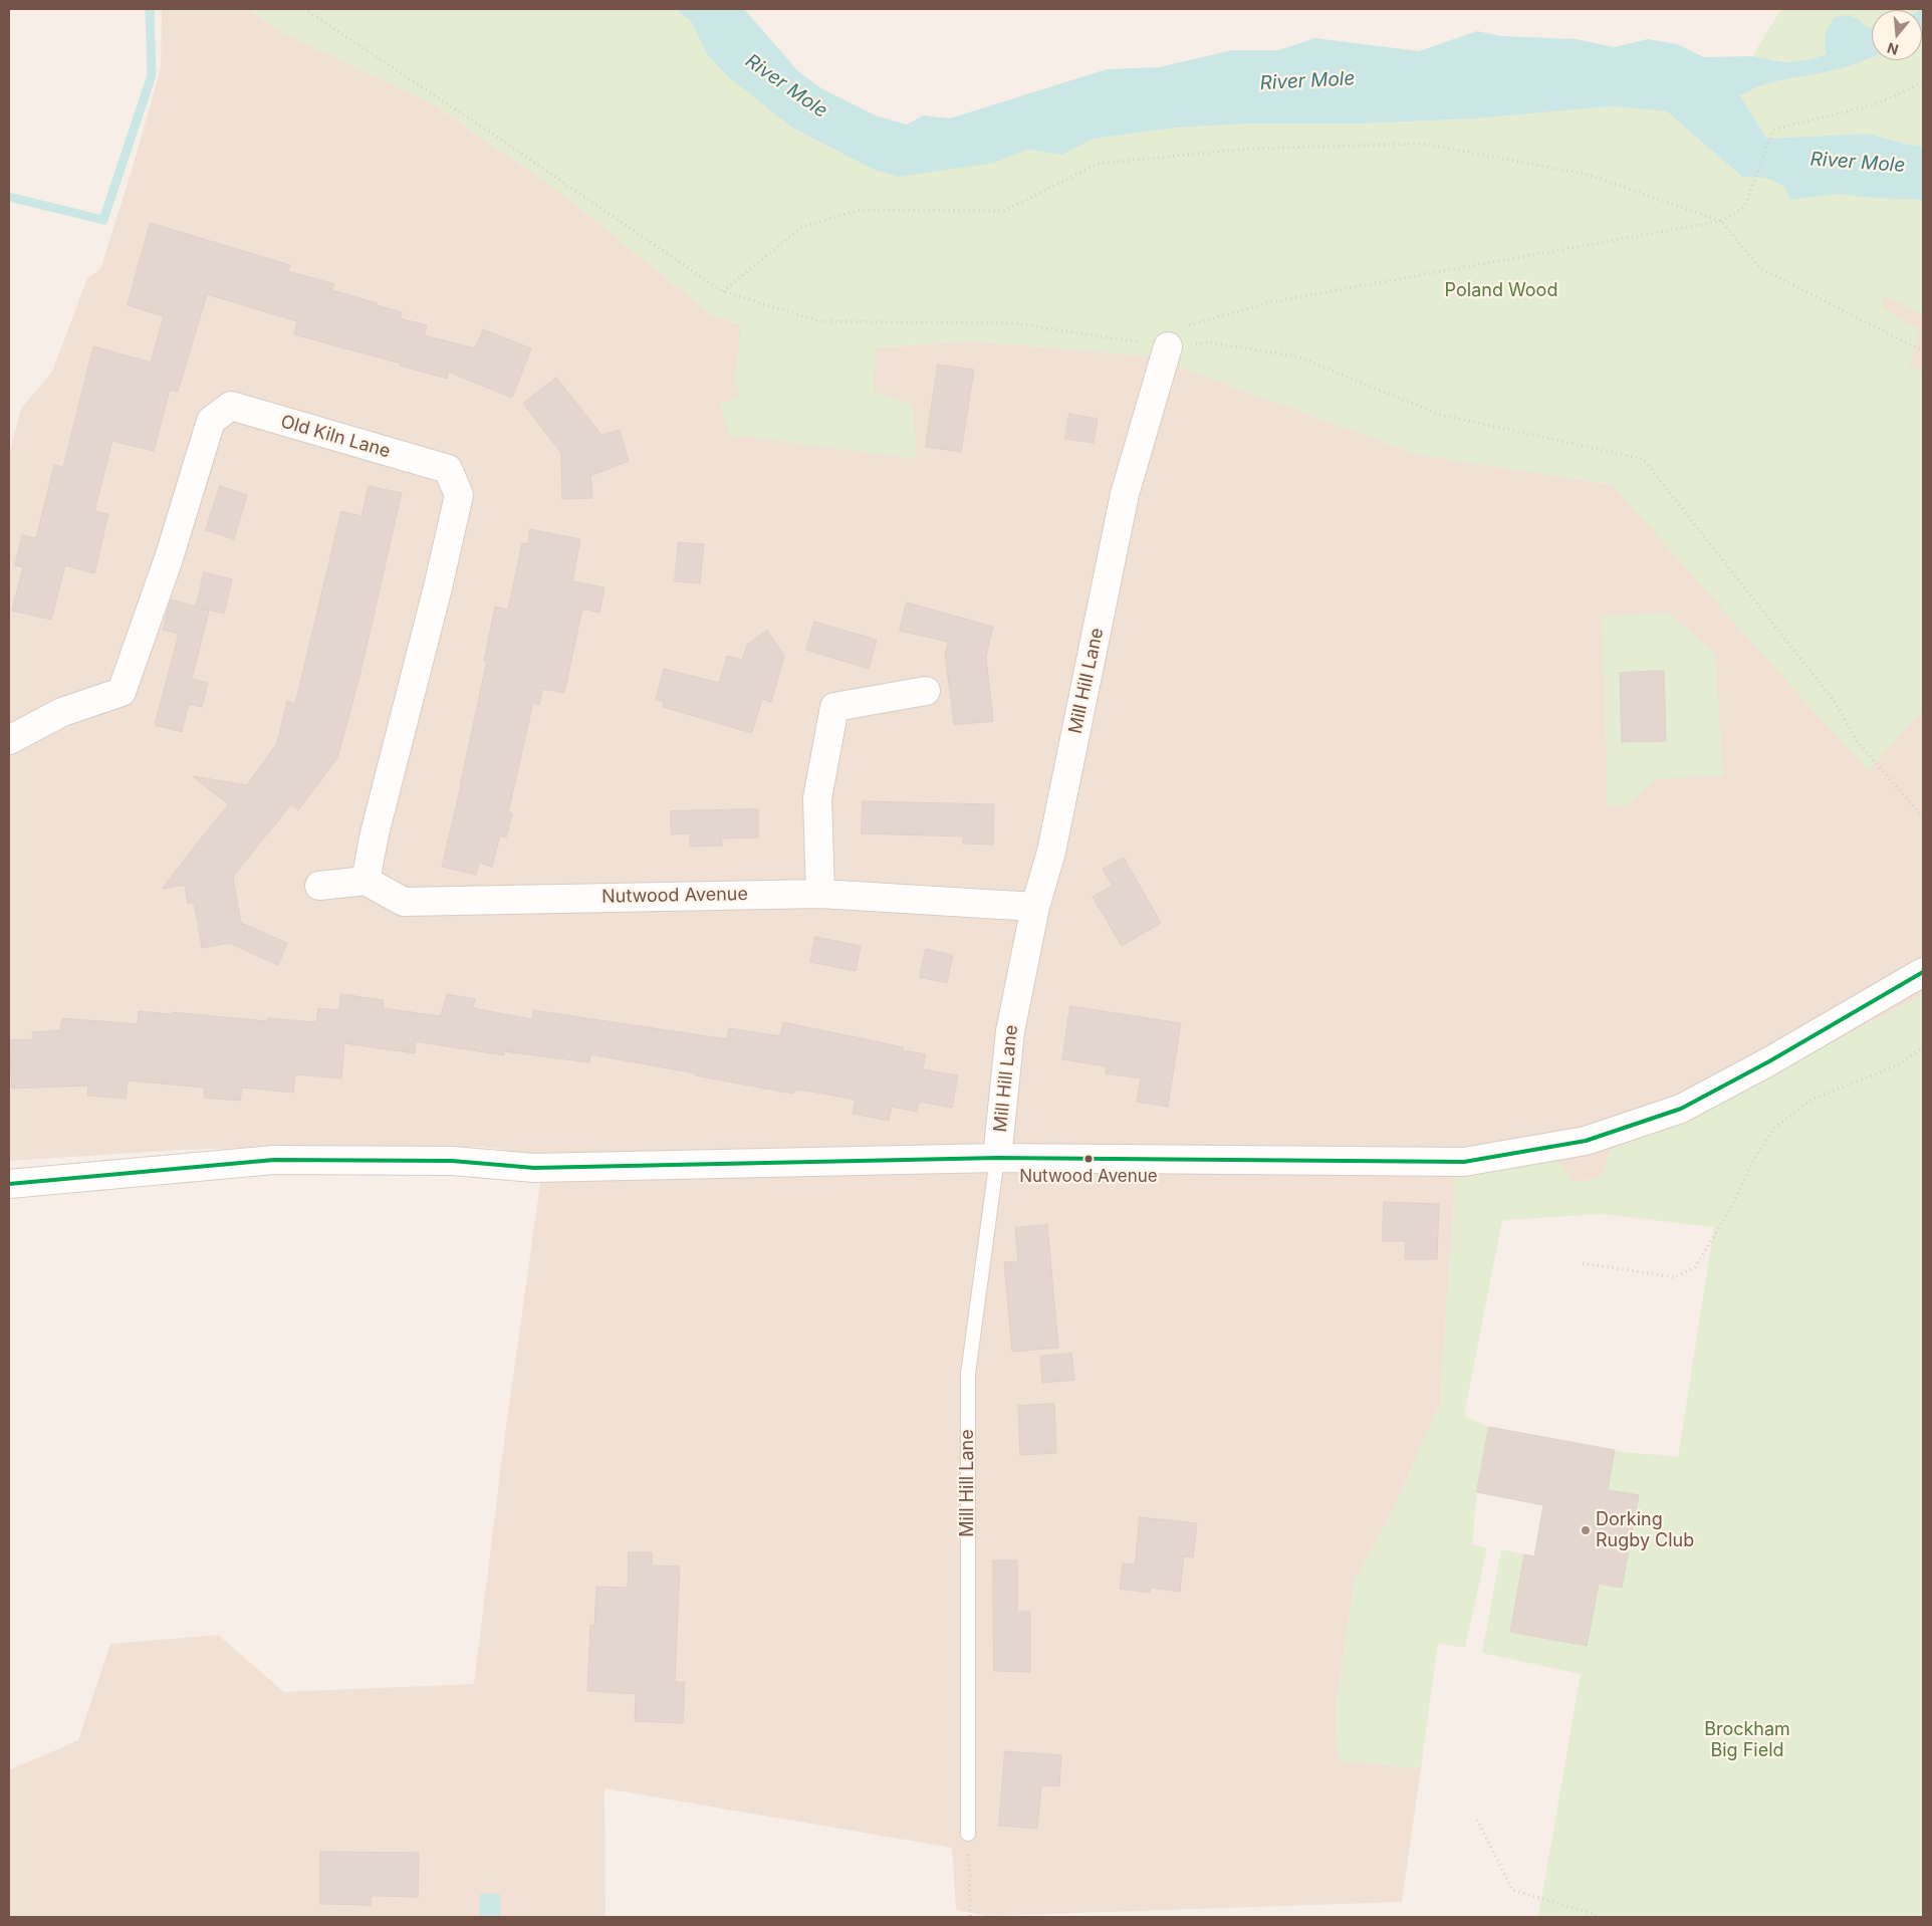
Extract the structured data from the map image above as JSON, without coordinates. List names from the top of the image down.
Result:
{
  "streets": {
    "street": ["Old Kiln Lane", "Mill Hill Lane", "Nutwood Avenue"]
  },
  "crossings": [
    ["Old Kiln Lane", "Nutwood Avenue"],
    ["Mill Hill Lane", "Nutwood Avenue"]
  ],
  "water": ["River Mole"],
  "parks": ["Poland Wood", "Brockham Big Field"],
  "places": ["Nutwood Avenue", "Dorking Rugby Club"],
  "north": "bottom"
}
